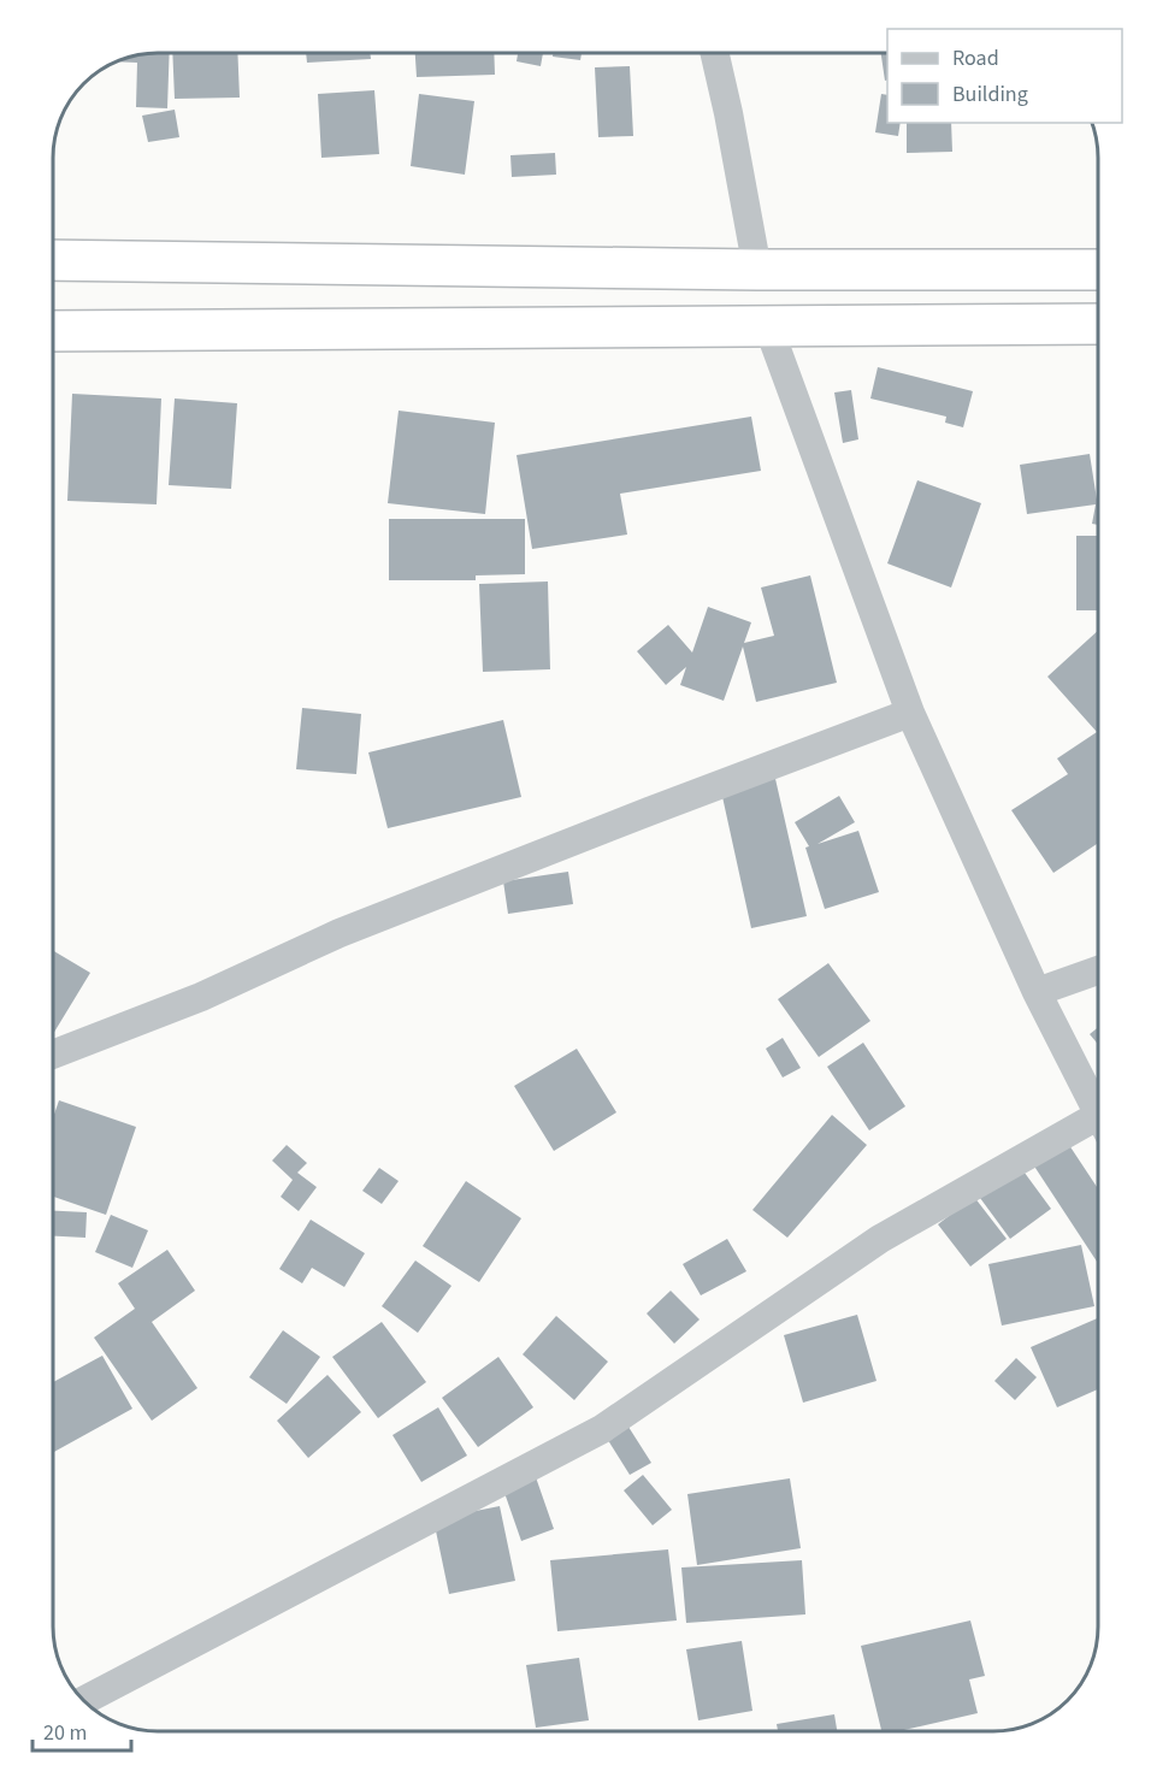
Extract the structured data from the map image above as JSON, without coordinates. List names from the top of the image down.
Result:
{
  "legend": ["Road", "Building"],
  "scale_bar": "20 m"
}
